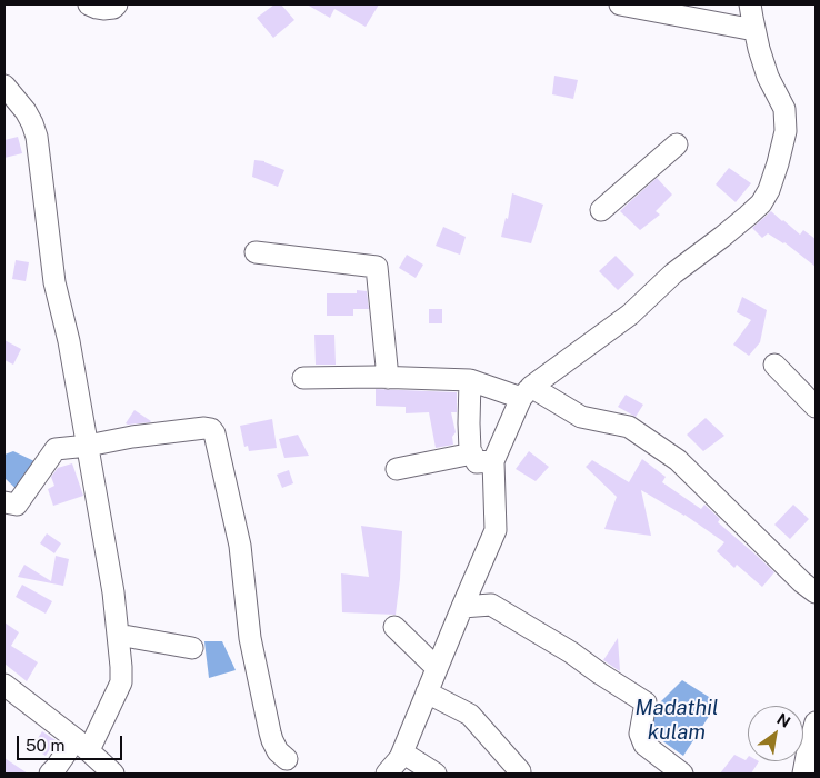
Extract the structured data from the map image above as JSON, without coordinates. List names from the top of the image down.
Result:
{
  "water": ["Madathil kulam"],
  "scale_bar": "50 m",
  "north": "top right"
}
